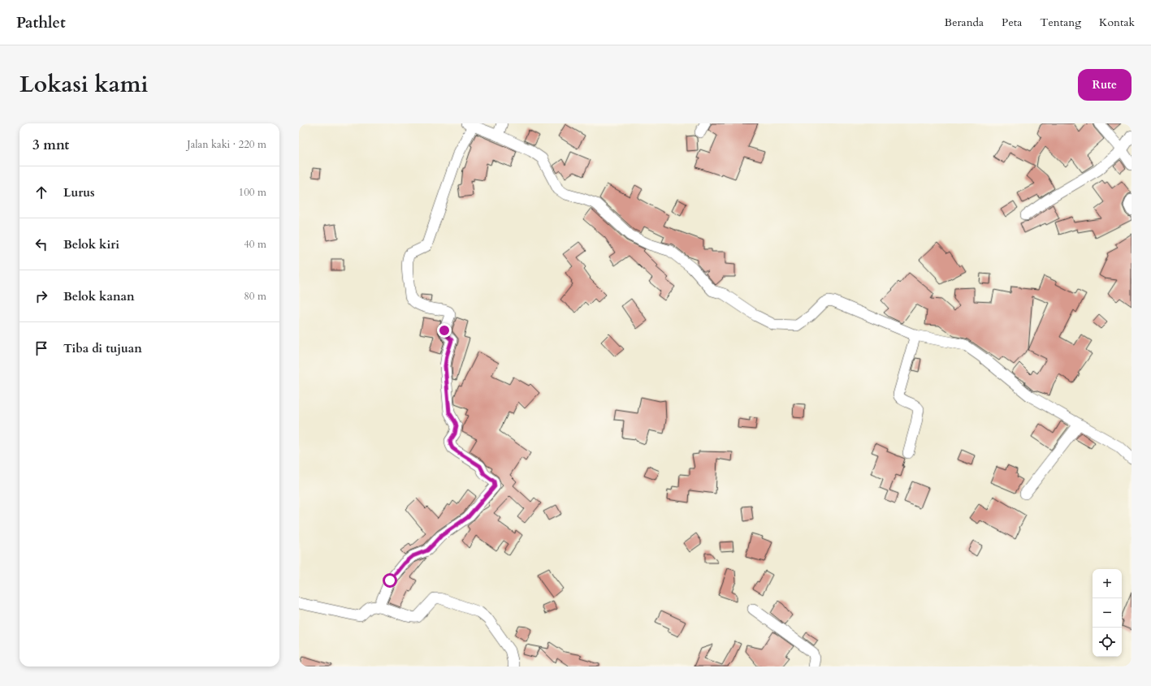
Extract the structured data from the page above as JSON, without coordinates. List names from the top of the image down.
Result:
{
  "page": {
    "header": "Pathlet",
    "nav": [
      "Beranda",
      "Peta",
      "Tentang",
      "Kontak"
    ],
    "title": "Lokasi kami",
    "buttons": "Rute",
    "heading": ["3 mnt", "Jalan kaki · 220 m"],
    "list": [
      ["Lurus", "100 m"],
      ["Belok kiri", "40 m"],
      ["Belok kanan", "80 m"],
      "Tiba di tujuan"
    ],
    "map_buttons": ["+", "−"]
  }
}
